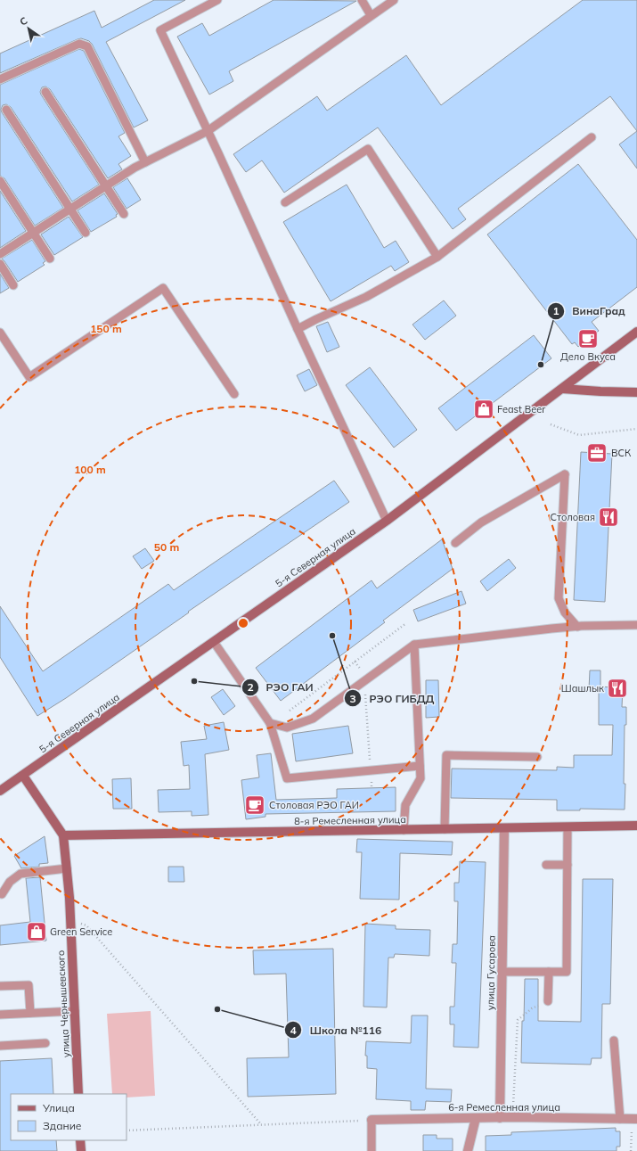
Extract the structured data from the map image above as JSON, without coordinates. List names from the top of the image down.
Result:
{
  "streets": {
    "street": [
      "5-я Северная улица",
      "8-я Ремесленная улица",
      "улица Гусарова",
      "улица Чернышевского",
      "6-я Ремесленная улица"
    ]
  },
  "crossings": [
    ["5-я Северная улица", "улица Чернышевского"],
    ["8-я Ремесленная улица", "улица Гусарова"],
    ["8-я Ремесленная улица", "улица Чернышевского"],
    ["улица Гусарова", "6-я Ремесленная улица"]
  ],
  "places": {
    "cafe": ["Дело Вкуса", "Столовая РЭО ГАИ"],
    "other": [
      "ВинаГрад",
      "РЭО ГИБДД",
      "РЭО ГАИ",
      "Школа №116"
    ],
    "shop": ["Feast Beer", "Green Service"],
    "office": ["ВСК"],
    "restaurant": ["Столовая", "Шашлык"]
  },
  "legend": ["Улица", "Здание"],
  "north": "top left",
  "rings": ["150 m", "100 m", "50 m"]
}
